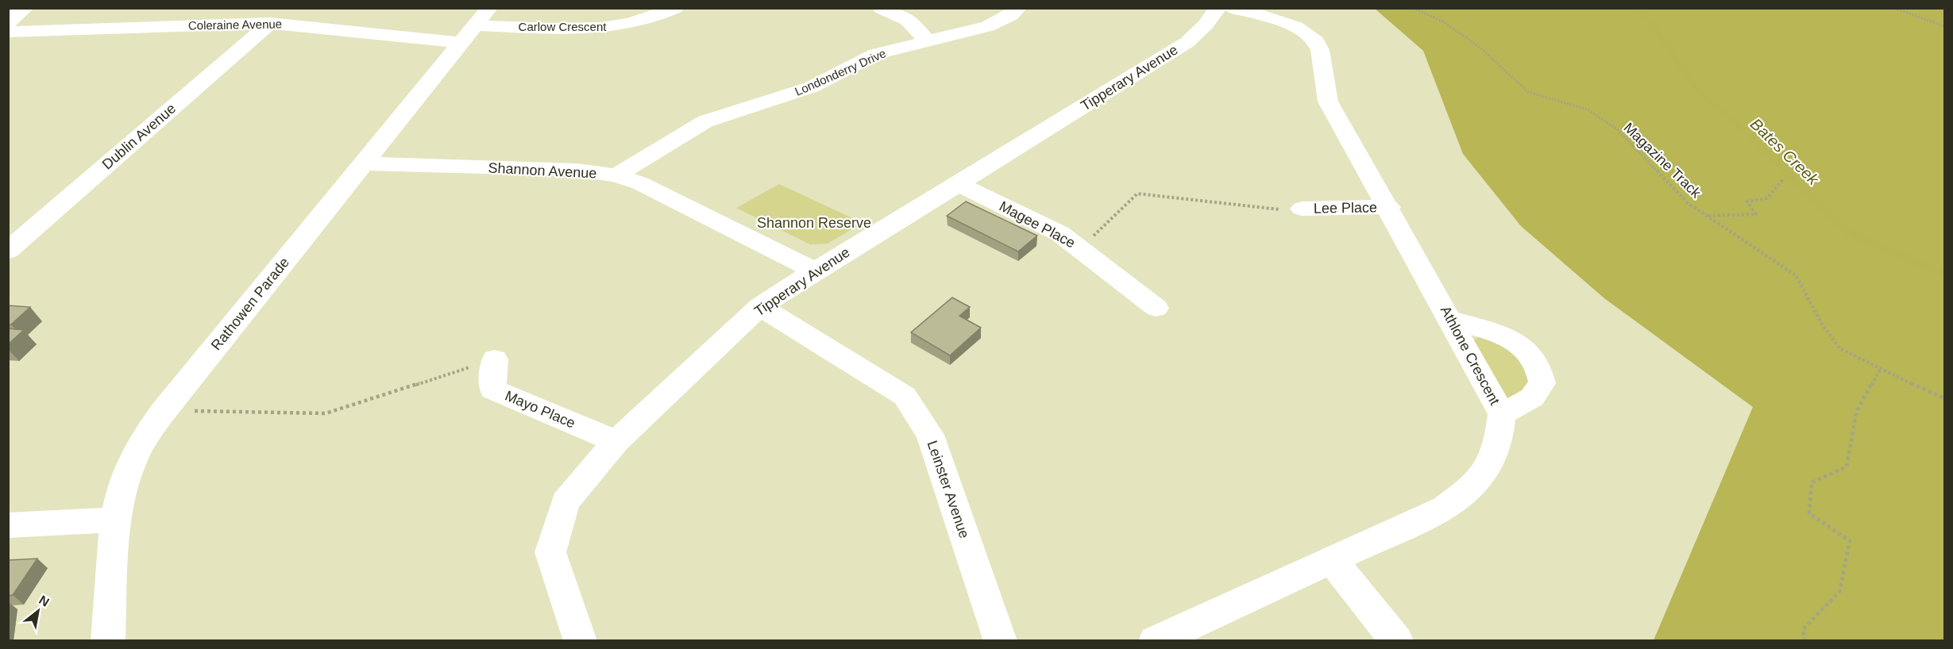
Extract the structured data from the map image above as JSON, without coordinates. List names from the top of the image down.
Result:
{
  "streets": {
    "street": [
      "Coleraine Avenue",
      "Carlow Crescent",
      "Londonderry Drive",
      "Tipperary Avenue",
      "Dublin Avenue",
      "Shannon Avenue",
      "Lee Place",
      "Magee Place",
      "Rathowen Parade",
      "Athlone Crescent",
      "Mayo Place",
      "Leinster Avenue"
    ],
    "path": ["Magazine Track"]
  },
  "crossings": [
    ["Coleraine Avenue", "Dublin Avenue"],
    ["Coleraine Avenue", "Rathowen Parade"],
    ["Carlow Crescent", "Rathowen Parade"],
    ["Londonderry Drive", "Shannon Avenue"],
    ["Tipperary Avenue", "Shannon Avenue"],
    ["Tipperary Avenue", "Magee Place"],
    ["Tipperary Avenue", "Mayo Place"],
    ["Tipperary Avenue", "Leinster Avenue"],
    ["Shannon Avenue", "Rathowen Parade"],
    ["Lee Place", "Athlone Crescent"]
  ],
  "water": ["Bates Creek"],
  "parks": ["Shannon Reserve"],
  "north": "top right"
}
